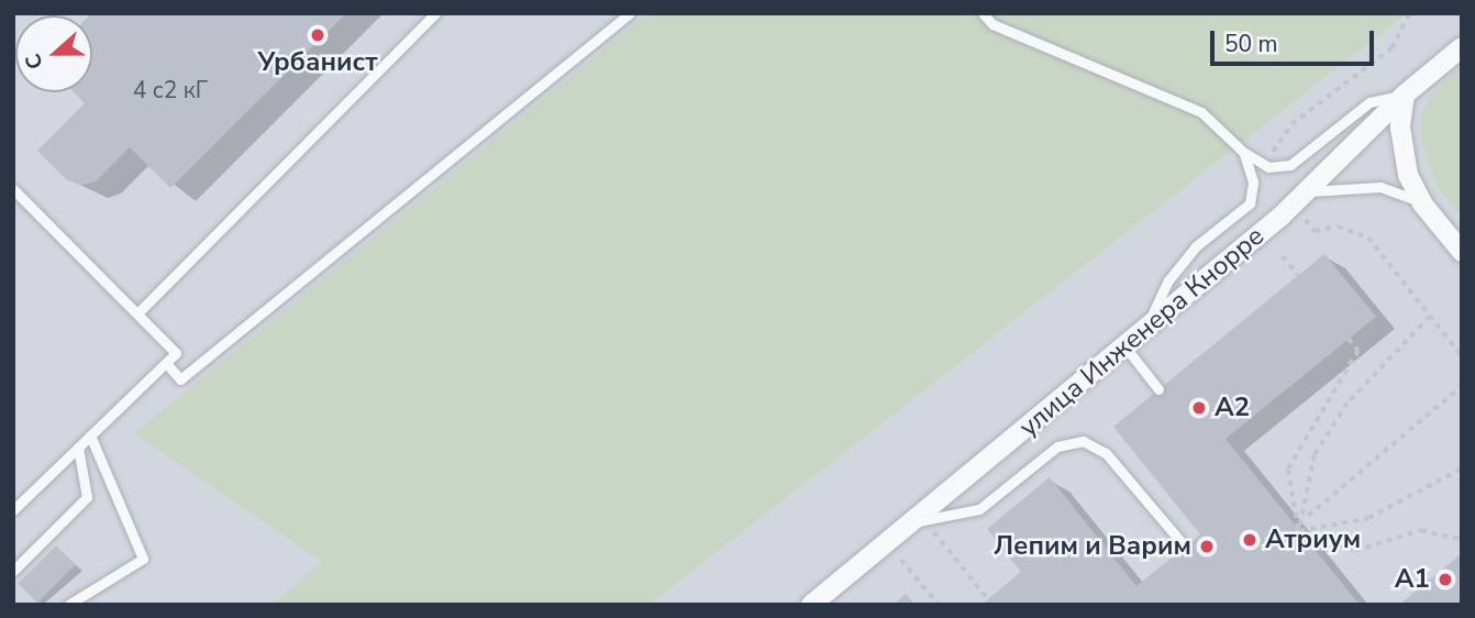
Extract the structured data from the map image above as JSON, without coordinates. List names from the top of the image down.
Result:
{
  "streets": {
    "street": ["улица Инженера Кнорре"]
  },
  "places": [
    "Урбанист",
    "А2",
    "Атриум",
    "Лепим и Варим",
    "А1"
  ],
  "house_numbers": ["4 с2 кГ"],
  "scale_bar": "50 m",
  "north": "left"
}
